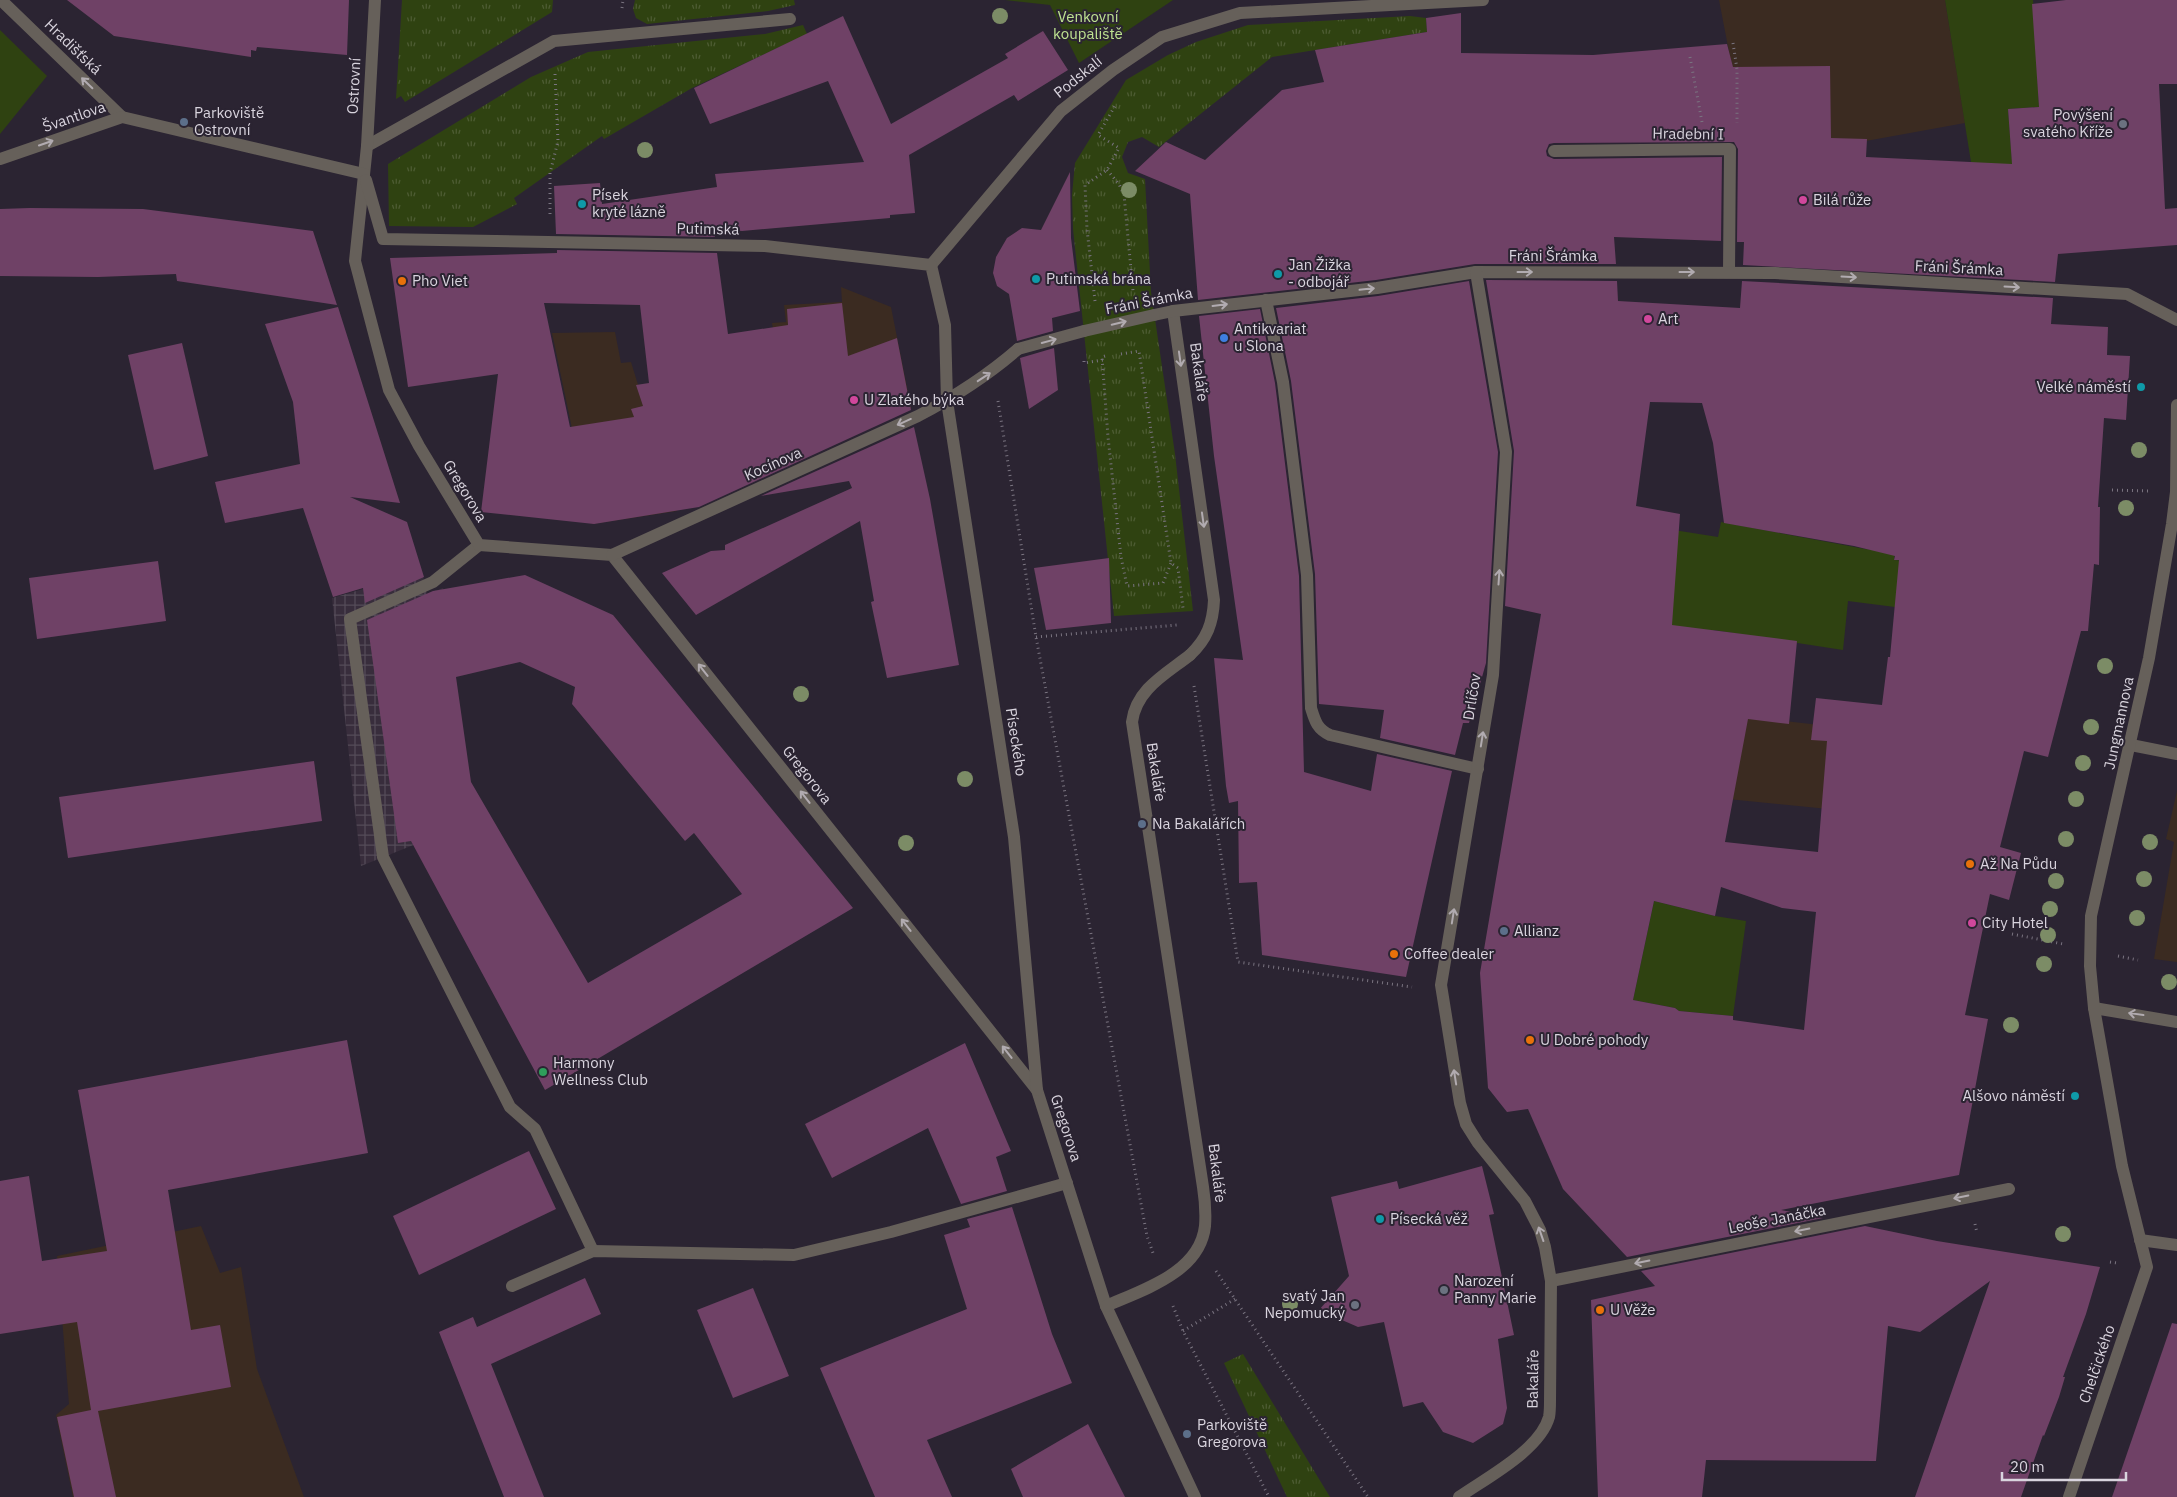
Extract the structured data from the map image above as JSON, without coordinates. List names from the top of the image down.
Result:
{
  "streets": {
    "street": [
      "Hradišťská",
      "Podskalí",
      "Ostrovní",
      "Švantlova",
      "Hradební I",
      "Putimská",
      "Fráni Šrámka",
      "Bakaláře",
      "Kocínova",
      "Gregorova",
      "Drlíčov",
      "Jungmannova",
      "Píseckého",
      "Leoše Janáčka",
      "Chelčického"
    ]
  },
  "crossings": [
    ["Hradišťská", "Švantlova"],
    ["Podskalí", "Putimská"],
    ["Ostrovní", "Švantlova"],
    ["Ostrovní", "Putimská"],
    ["Ostrovní", "Gregorova"],
    ["Švantlova", "Putimská"],
    ["Švantlova", "Gregorova"],
    ["Hradební I", "Fráni Šrámka"],
    ["Putimská", "Gregorova"],
    ["Fráni Šrámka", "Bakaláře"],
    ["Fráni Šrámka", "Kocínova"],
    ["Fráni Šrámka", "Drlíčov"],
    ["Fráni Šrámka", "Píseckého"],
    ["Bakaláře", "Gregorova"],
    ["Bakaláře", "Drlíčov"],
    ["Bakaláře", "Leoše Janáčka"],
    ["Kocínova", "Gregorova"],
    ["Kocínova", "Píseckého"],
    ["Gregorova", "Píseckého"]
  ],
  "one_way": [
    "Hradišťská",
    "Fráni Šrámka",
    "Kocínova",
    "Gregorova",
    "Drlíčov",
    "Leoše Janáčka"
  ],
  "parks": ["Venkovní koupaliště"],
  "places": [
    "Parkoviště Ostrovní",
    "Povýšení svatého Kříže",
    "Bilá růže",
    "Písek kryté lázně",
    "Jan Žižka - odbojář",
    "Putimská brána",
    "Pho Viet",
    "Art",
    "Antikvariat u Slona",
    "Velké náměstí",
    "U Zlatého býka",
    "Na Bakalářích",
    "Až Na Půdu",
    "City Hotel",
    "Allianz",
    "Coffee dealer",
    "U Dobré pohody",
    "Harmony Wellness Club",
    "Alšovo náměstí",
    "Písecká věž",
    "Narození Panny Marie",
    "svatý Jan Nepomucký",
    "U Věže",
    "Parkoviště Gregorova"
  ],
  "scale_bar": "20 m"
}
